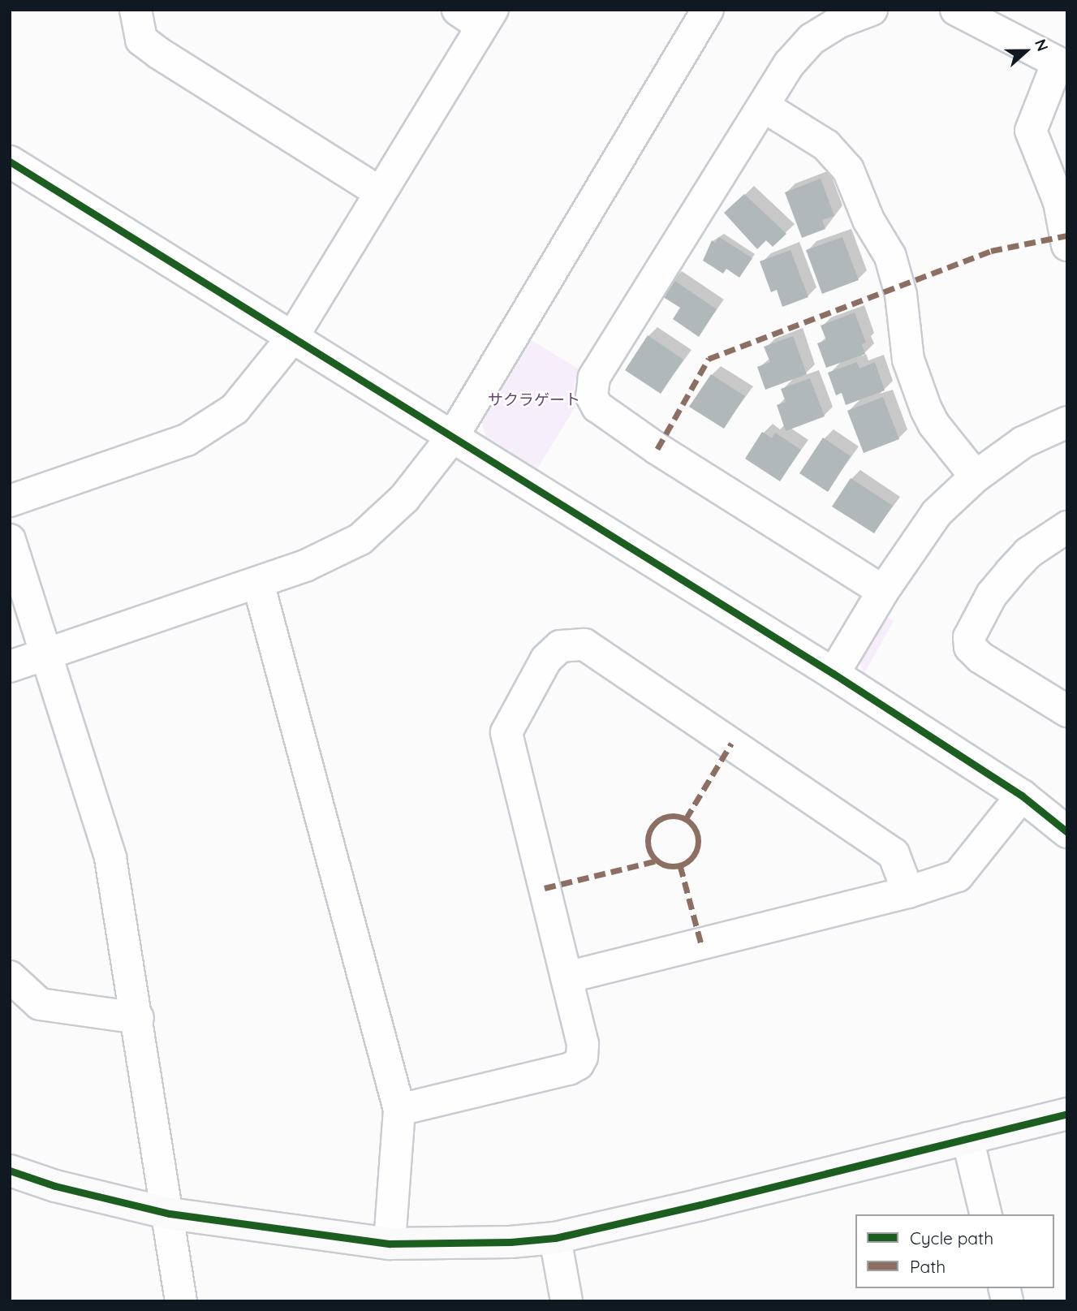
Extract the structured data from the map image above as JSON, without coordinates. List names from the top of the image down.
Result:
{
  "parks": ["サクラゲート"],
  "legend": ["Cycle path", "Path"],
  "north": "right"
}
